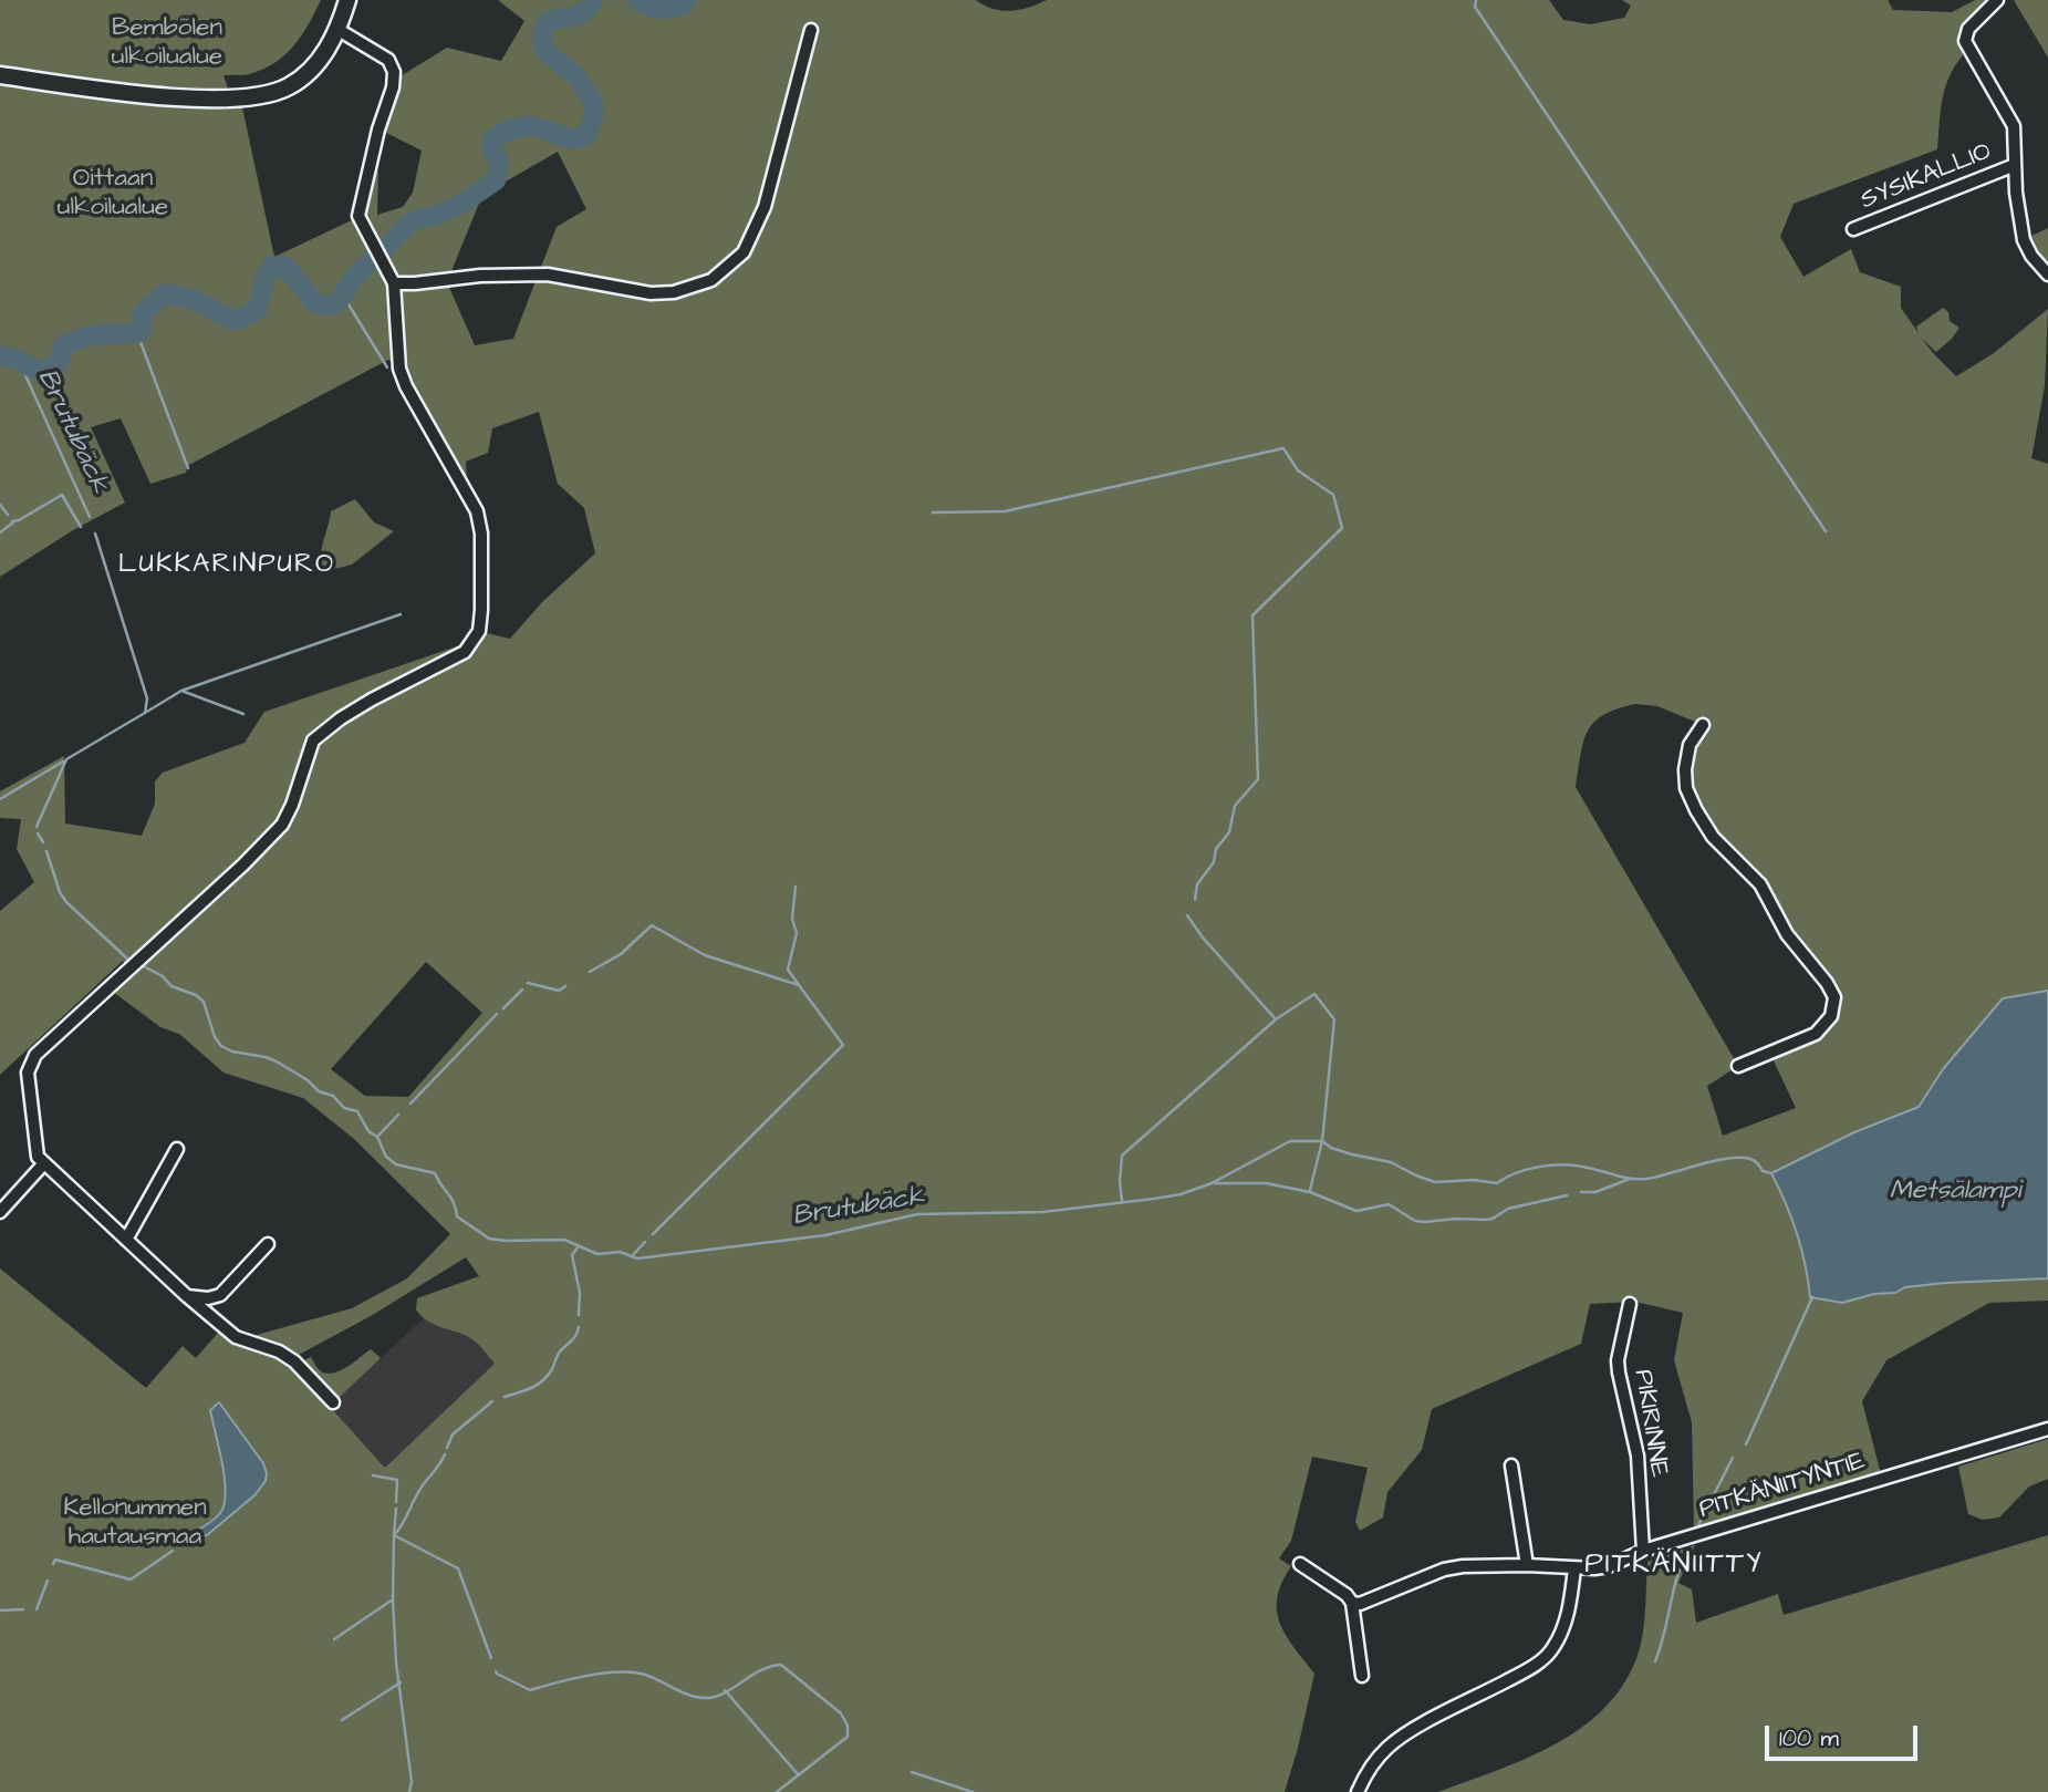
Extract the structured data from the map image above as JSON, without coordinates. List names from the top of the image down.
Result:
{
  "streets": {
    "street": ["SYSIKALLIO", "PIKIRINNE", "PITKÄNIITYNTIE"]
  },
  "crossings": [
    ["PIKIRINNE", "PITKÄNIITYNTIE"]
  ],
  "districts": ["LUKKARINPURO", "PITKÄNIITTY"],
  "water": ["Brutubäck", "Metsälampi"],
  "parks": ["Bembölen ulkoilualue", "Oittaan ulkoilualue", "Kellonummen hautausmaa"],
  "scale_bar": "100 m"
}
